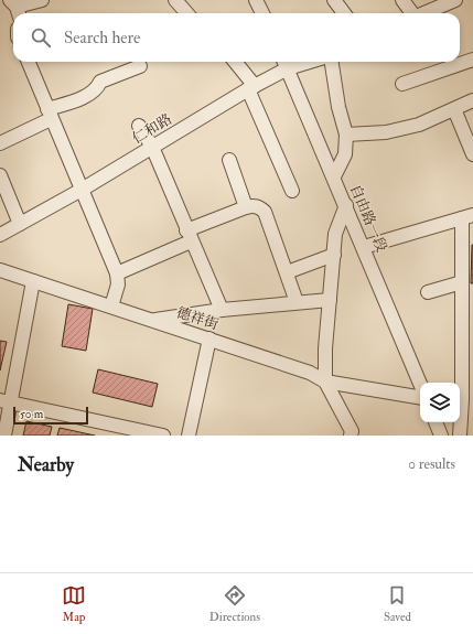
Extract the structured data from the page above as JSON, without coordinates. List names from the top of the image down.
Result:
{
  "streets": {
    "street": ["仁和路", "自由路一段", "德祥街"]
  },
  "crossings": [
    ["仁和路", "自由路一段"]
  ],
  "scale_bar": "50 m",
  "page": {
    "search": "Search here",
    "scale": "50 m",
    "heading": ["Nearby", "0 results"],
    "nav": ["Map", "Directions", "Saved"]
  }
}
